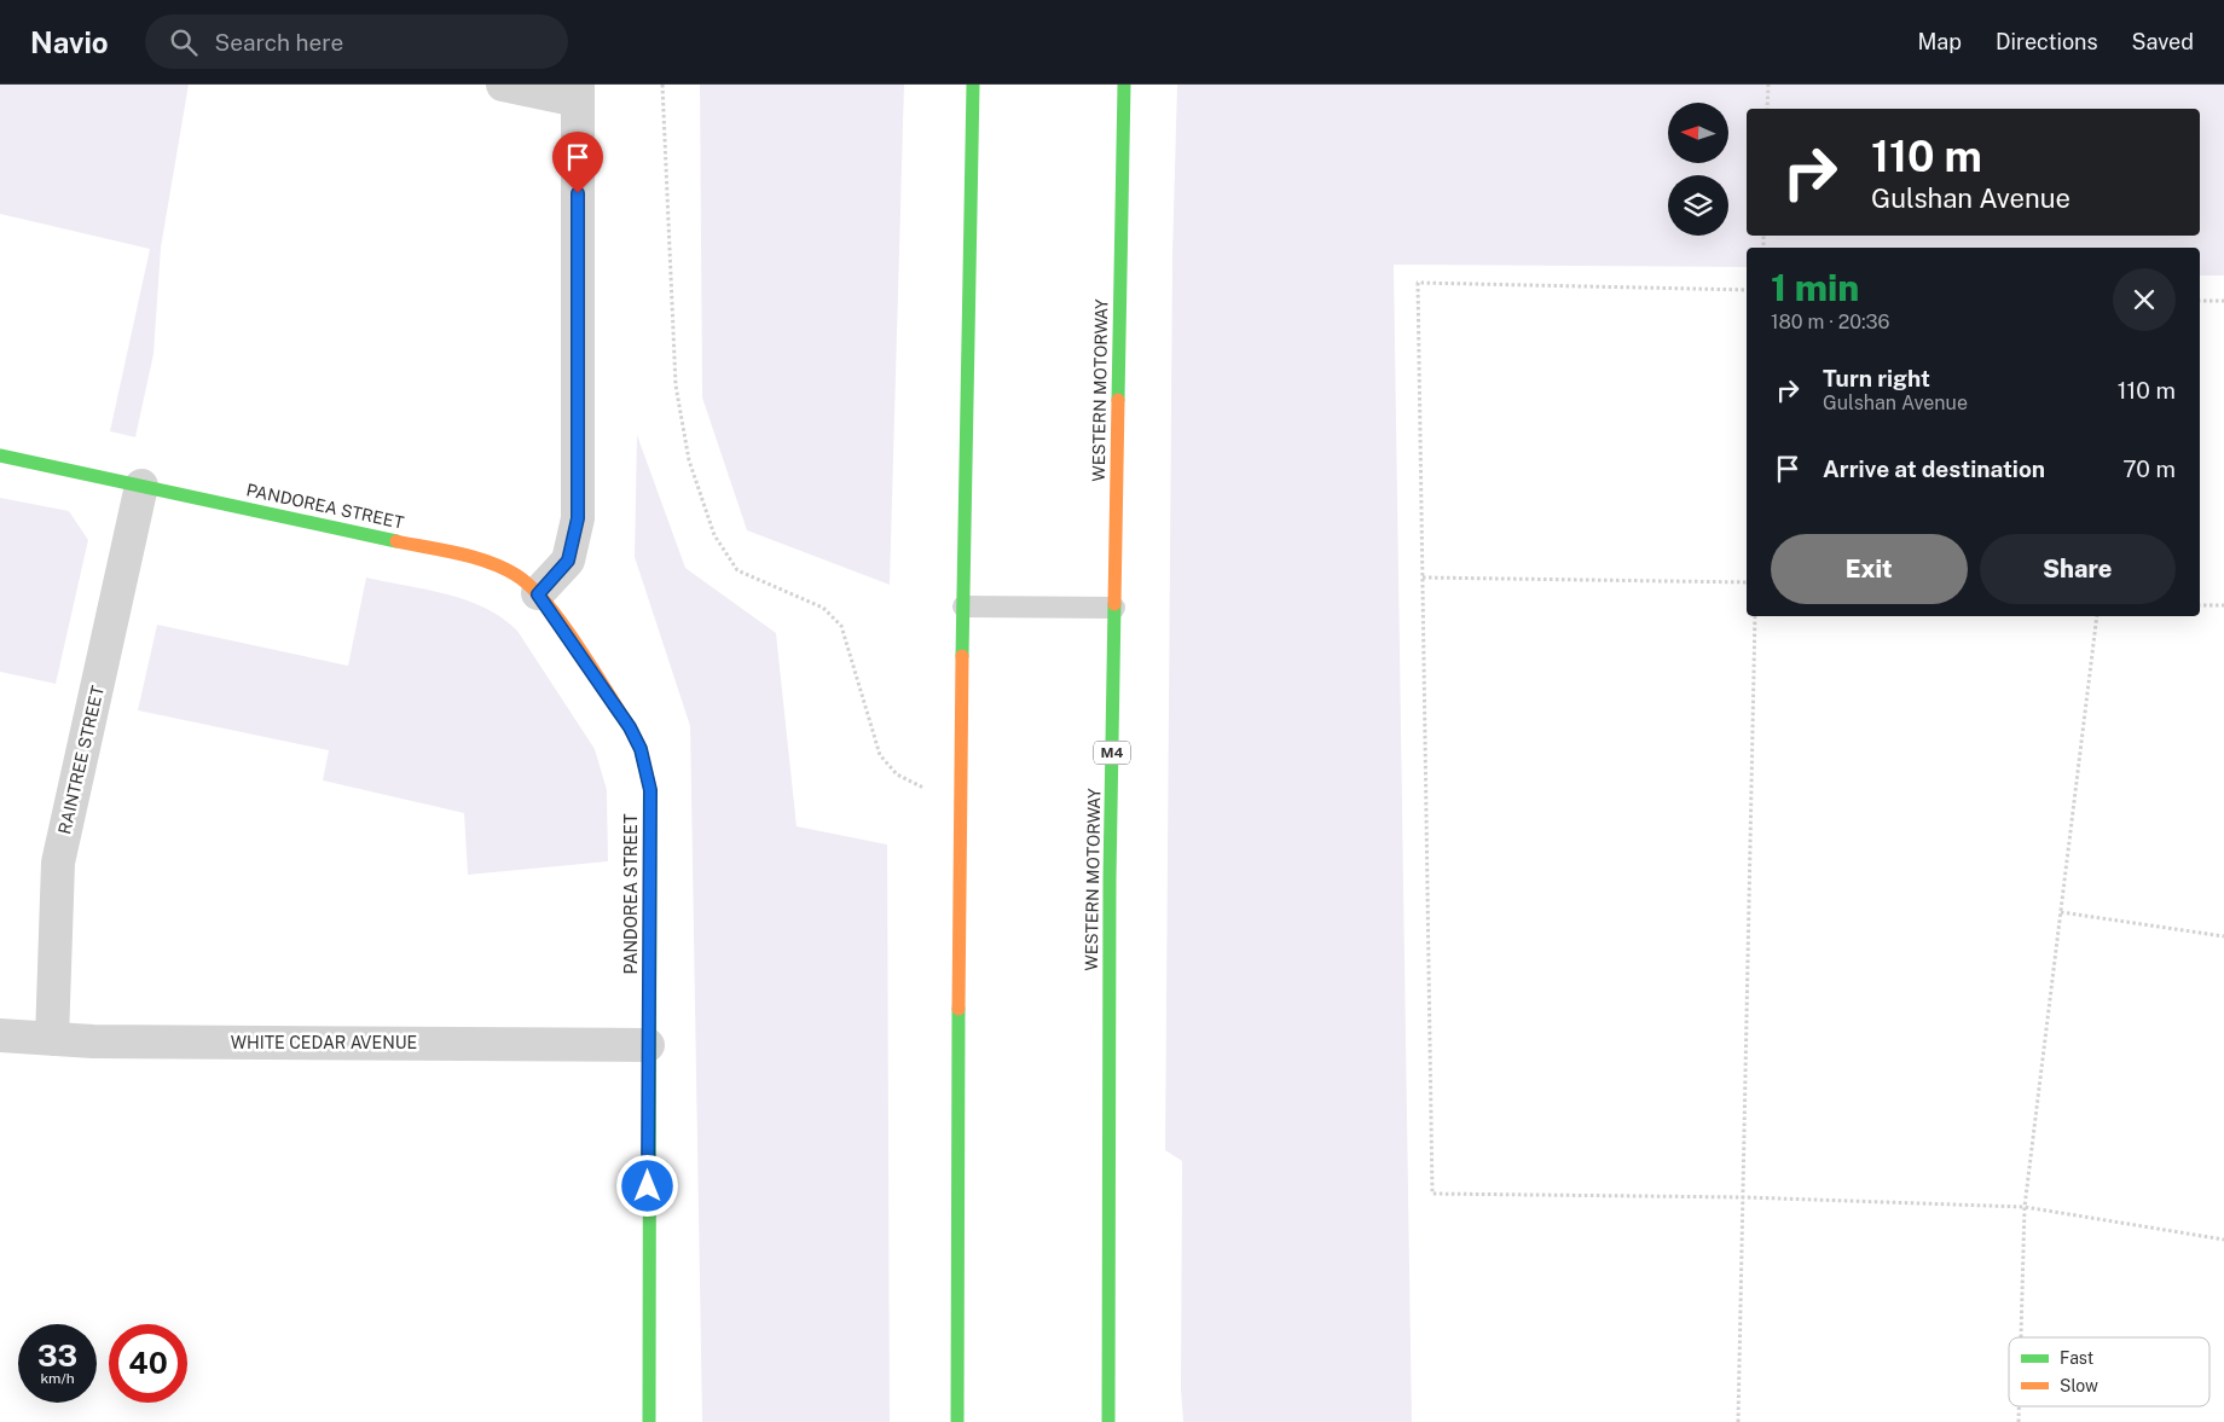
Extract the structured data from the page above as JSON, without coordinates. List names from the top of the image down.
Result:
{
  "streets": {
    "main road": ["WESTERN MOTORWAY", "PANDOREA STREET", "M4"],
    "street": ["RAINTREE STREET", "WHITE CEDAR AVENUE"]
  },
  "crossings": [
    ["PANDOREA STREET", "RAINTREE STREET"],
    ["PANDOREA STREET", "WHITE CEDAR AVENUE"],
    ["RAINTREE STREET", "WHITE CEDAR AVENUE"]
  ],
  "legend": ["Fast", "Slow"],
  "north": "left",
  "page": {
    "header": "Navio",
    "search": "Search here",
    "nav": ["Map", "Directions", "Saved"],
    "turn": ["110 m", "Gulshan Avenue"],
    "heading": ["1 min", "180 m · 20:36"],
    "list": [
      {
        "name": "Turn right",
        "note": "Gulshan Avenue",
        "value": "110 m"
      },
      {
        "name": "Arrive at destination",
        "value": "70 m"
      }
    ],
    "buttons": ["Exit", "Share"],
    "speed": "33 km/h",
    "limit": "40"
  }
}
